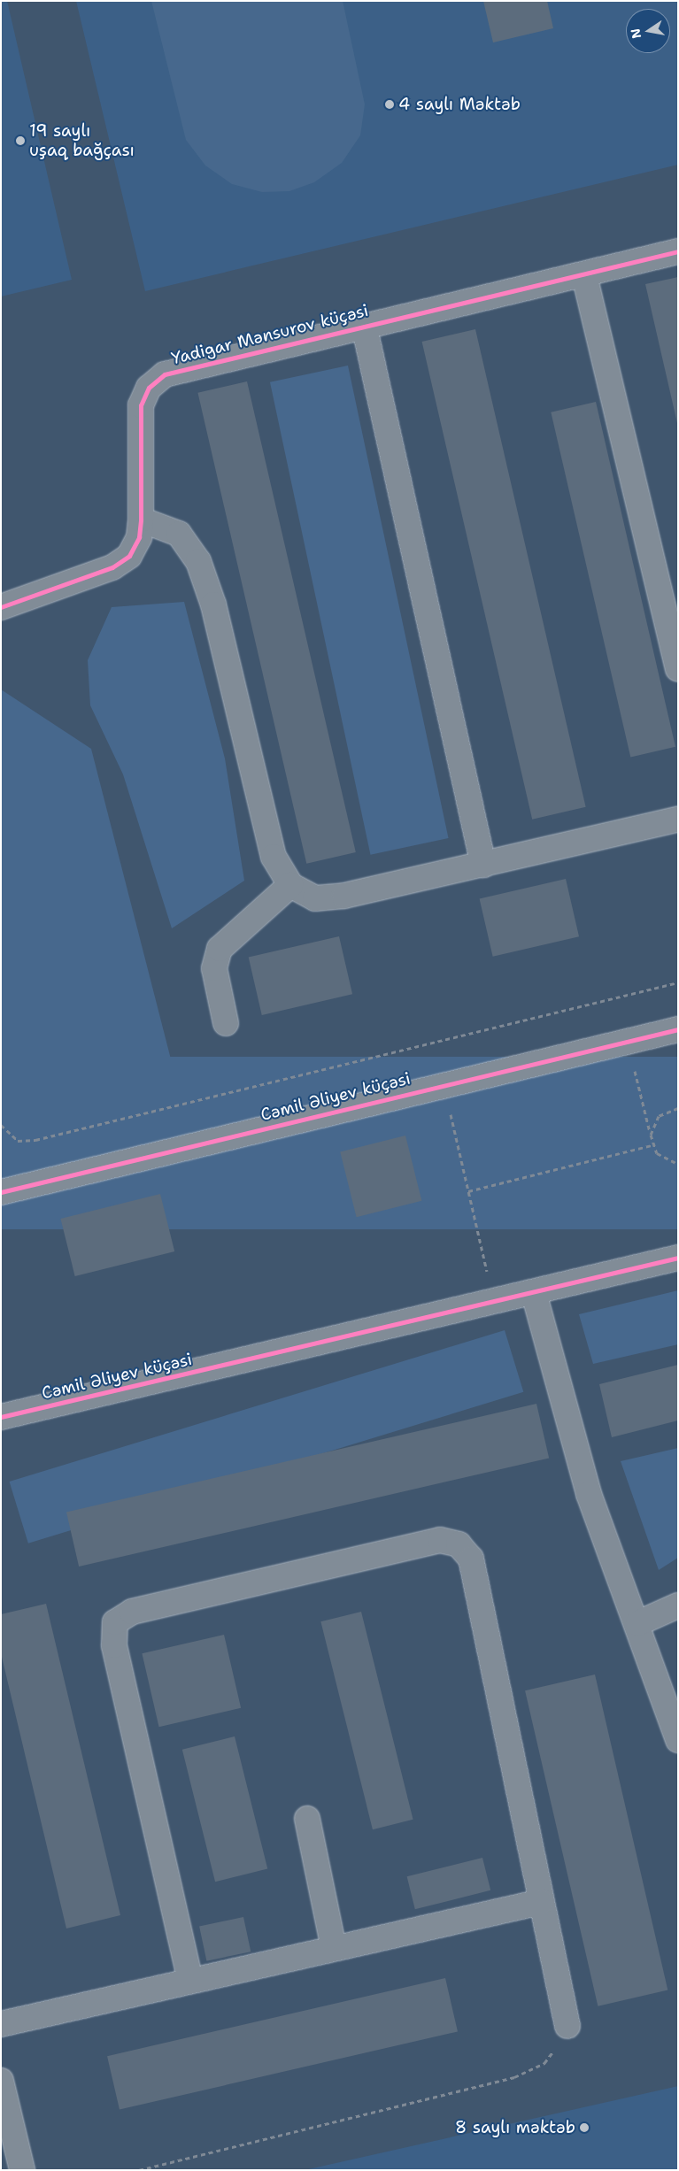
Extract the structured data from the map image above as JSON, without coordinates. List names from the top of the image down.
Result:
{
  "streets": {
    "street": ["Yadigar Mənsurov küçəsi", "Cəmil Əliyev küçəsi"]
  },
  "places": ["4 saylı Məktəb", "19 saylı uşaq bağçası", "8 saylı məktəb"],
  "north": "left"
}
